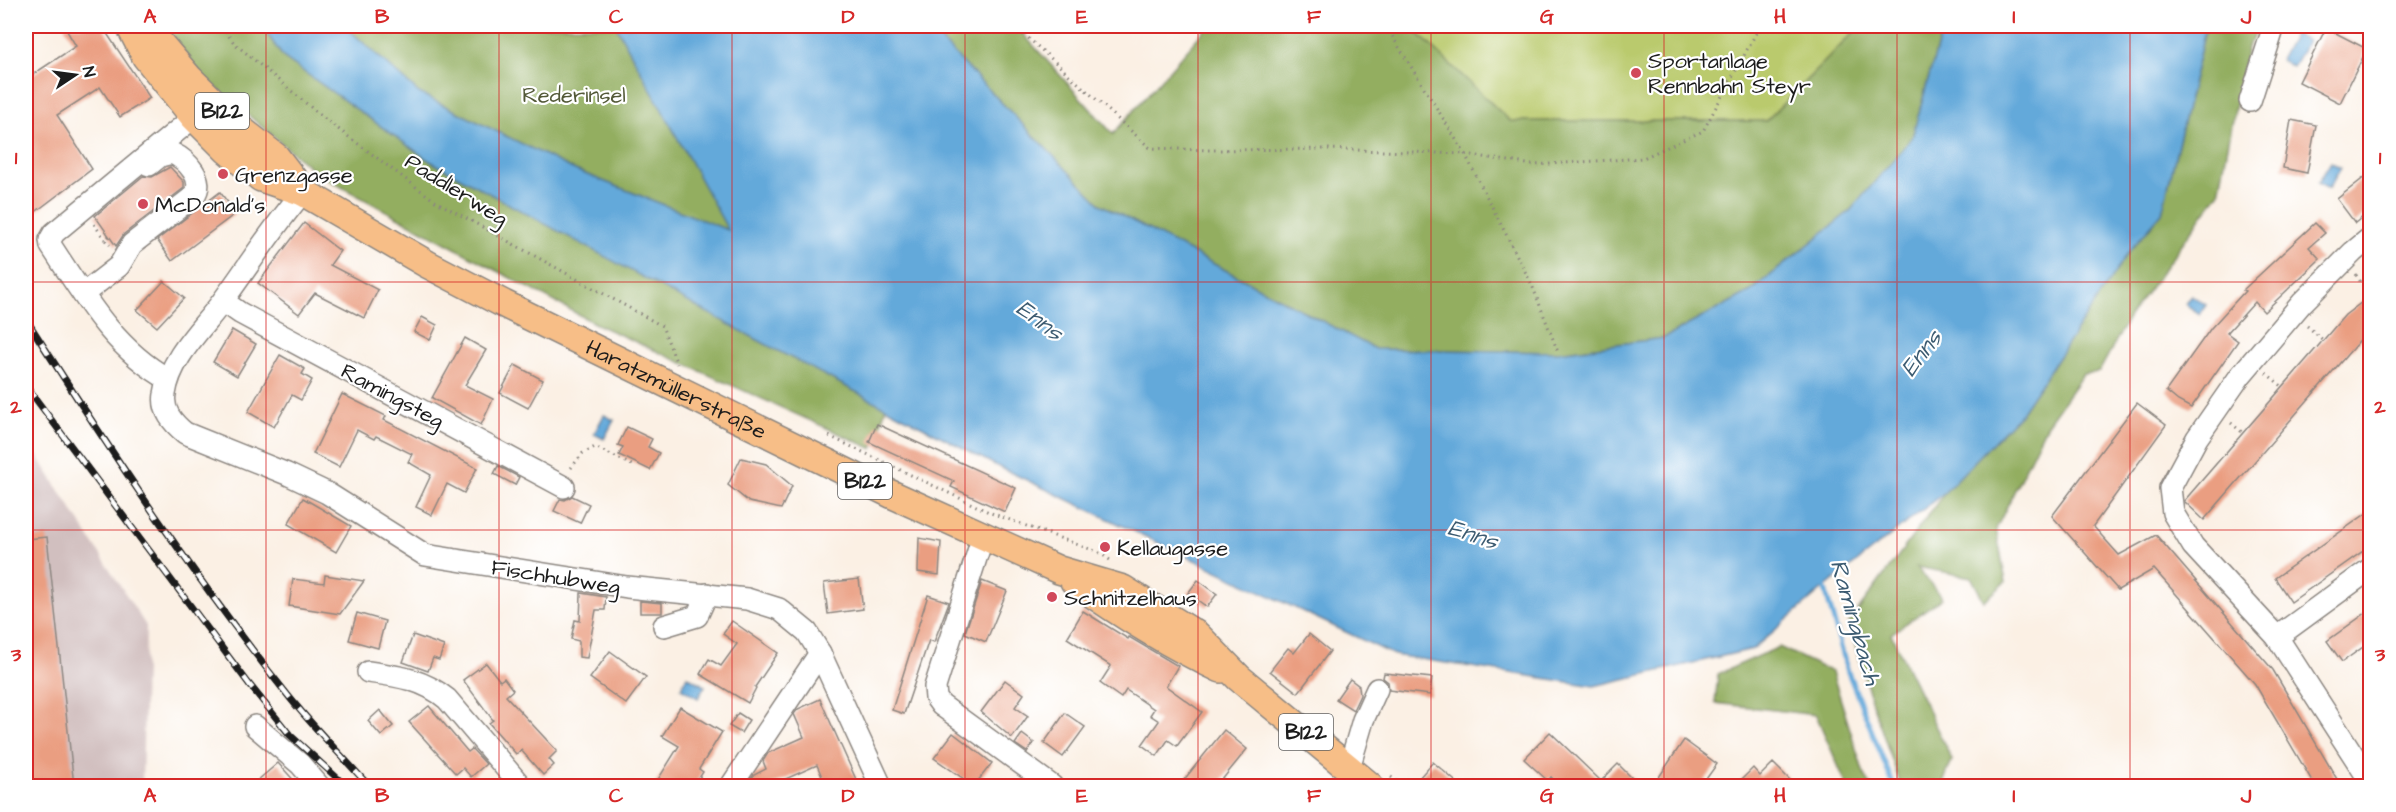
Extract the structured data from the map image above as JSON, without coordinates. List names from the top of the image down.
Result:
{
  "streets": {
    "main road": ["B122", "Haratzmüllerstraße"],
    "street": ["Ramingsteg", "Fischhubweg"],
    "path": ["Paddlerweg"]
  },
  "water": ["Enns", "Ramingbach"],
  "parks": ["Rederinsel"],
  "places": [
    "Sportanlage Rennbahn Steyr",
    "Grenzgasse",
    "McDonald's",
    "Kellaugasse",
    "Schnitzelhaus"
  ],
  "north": "right",
  "grid": {
    "columns": [
      "A",
      "B",
      "C",
      "D",
      "E",
      "F",
      "G",
      "H",
      "I",
      "J"
    ],
    "rows": ["1", "2", "3"]
  }
}
